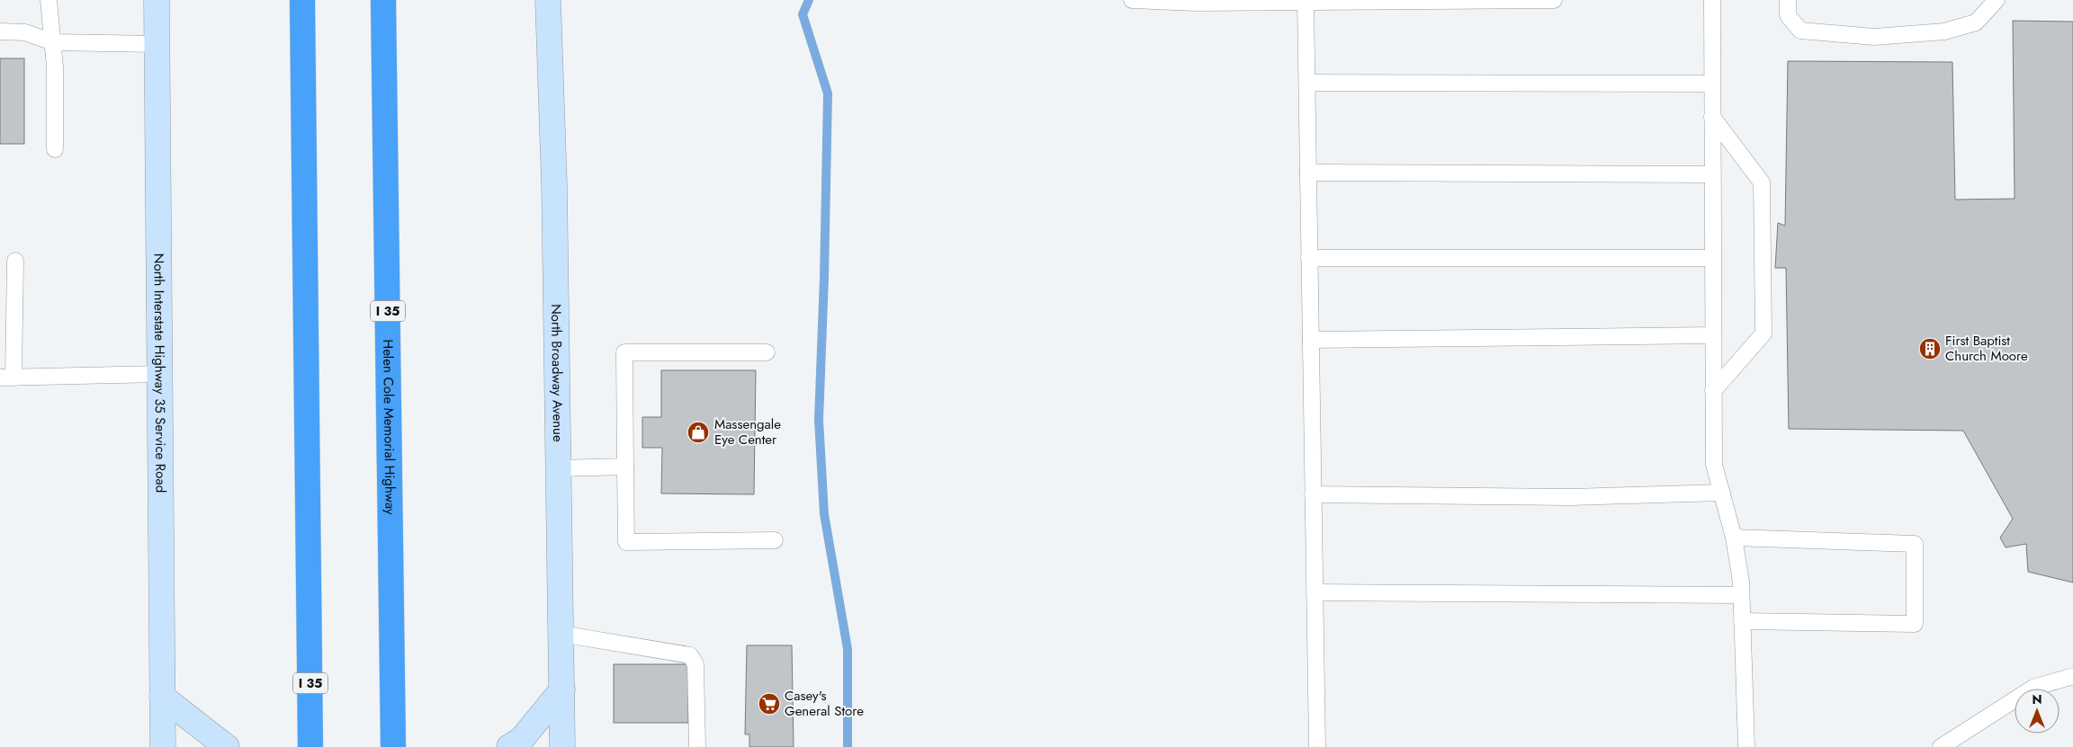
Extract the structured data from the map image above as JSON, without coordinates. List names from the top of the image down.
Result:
{
  "streets": {
    "highway": ["I 35", "Helen Cole Memorial Highway"],
    "main road": ["North Interstate Highway 35 Service Road", "North Broadway Avenue"]
  },
  "places": {
    "building": ["First Baptist Church Moore"],
    "shop": ["Massengale Eye Center"],
    "supermarket": ["Casey's General Store"]
  },
  "north": "top"
}
